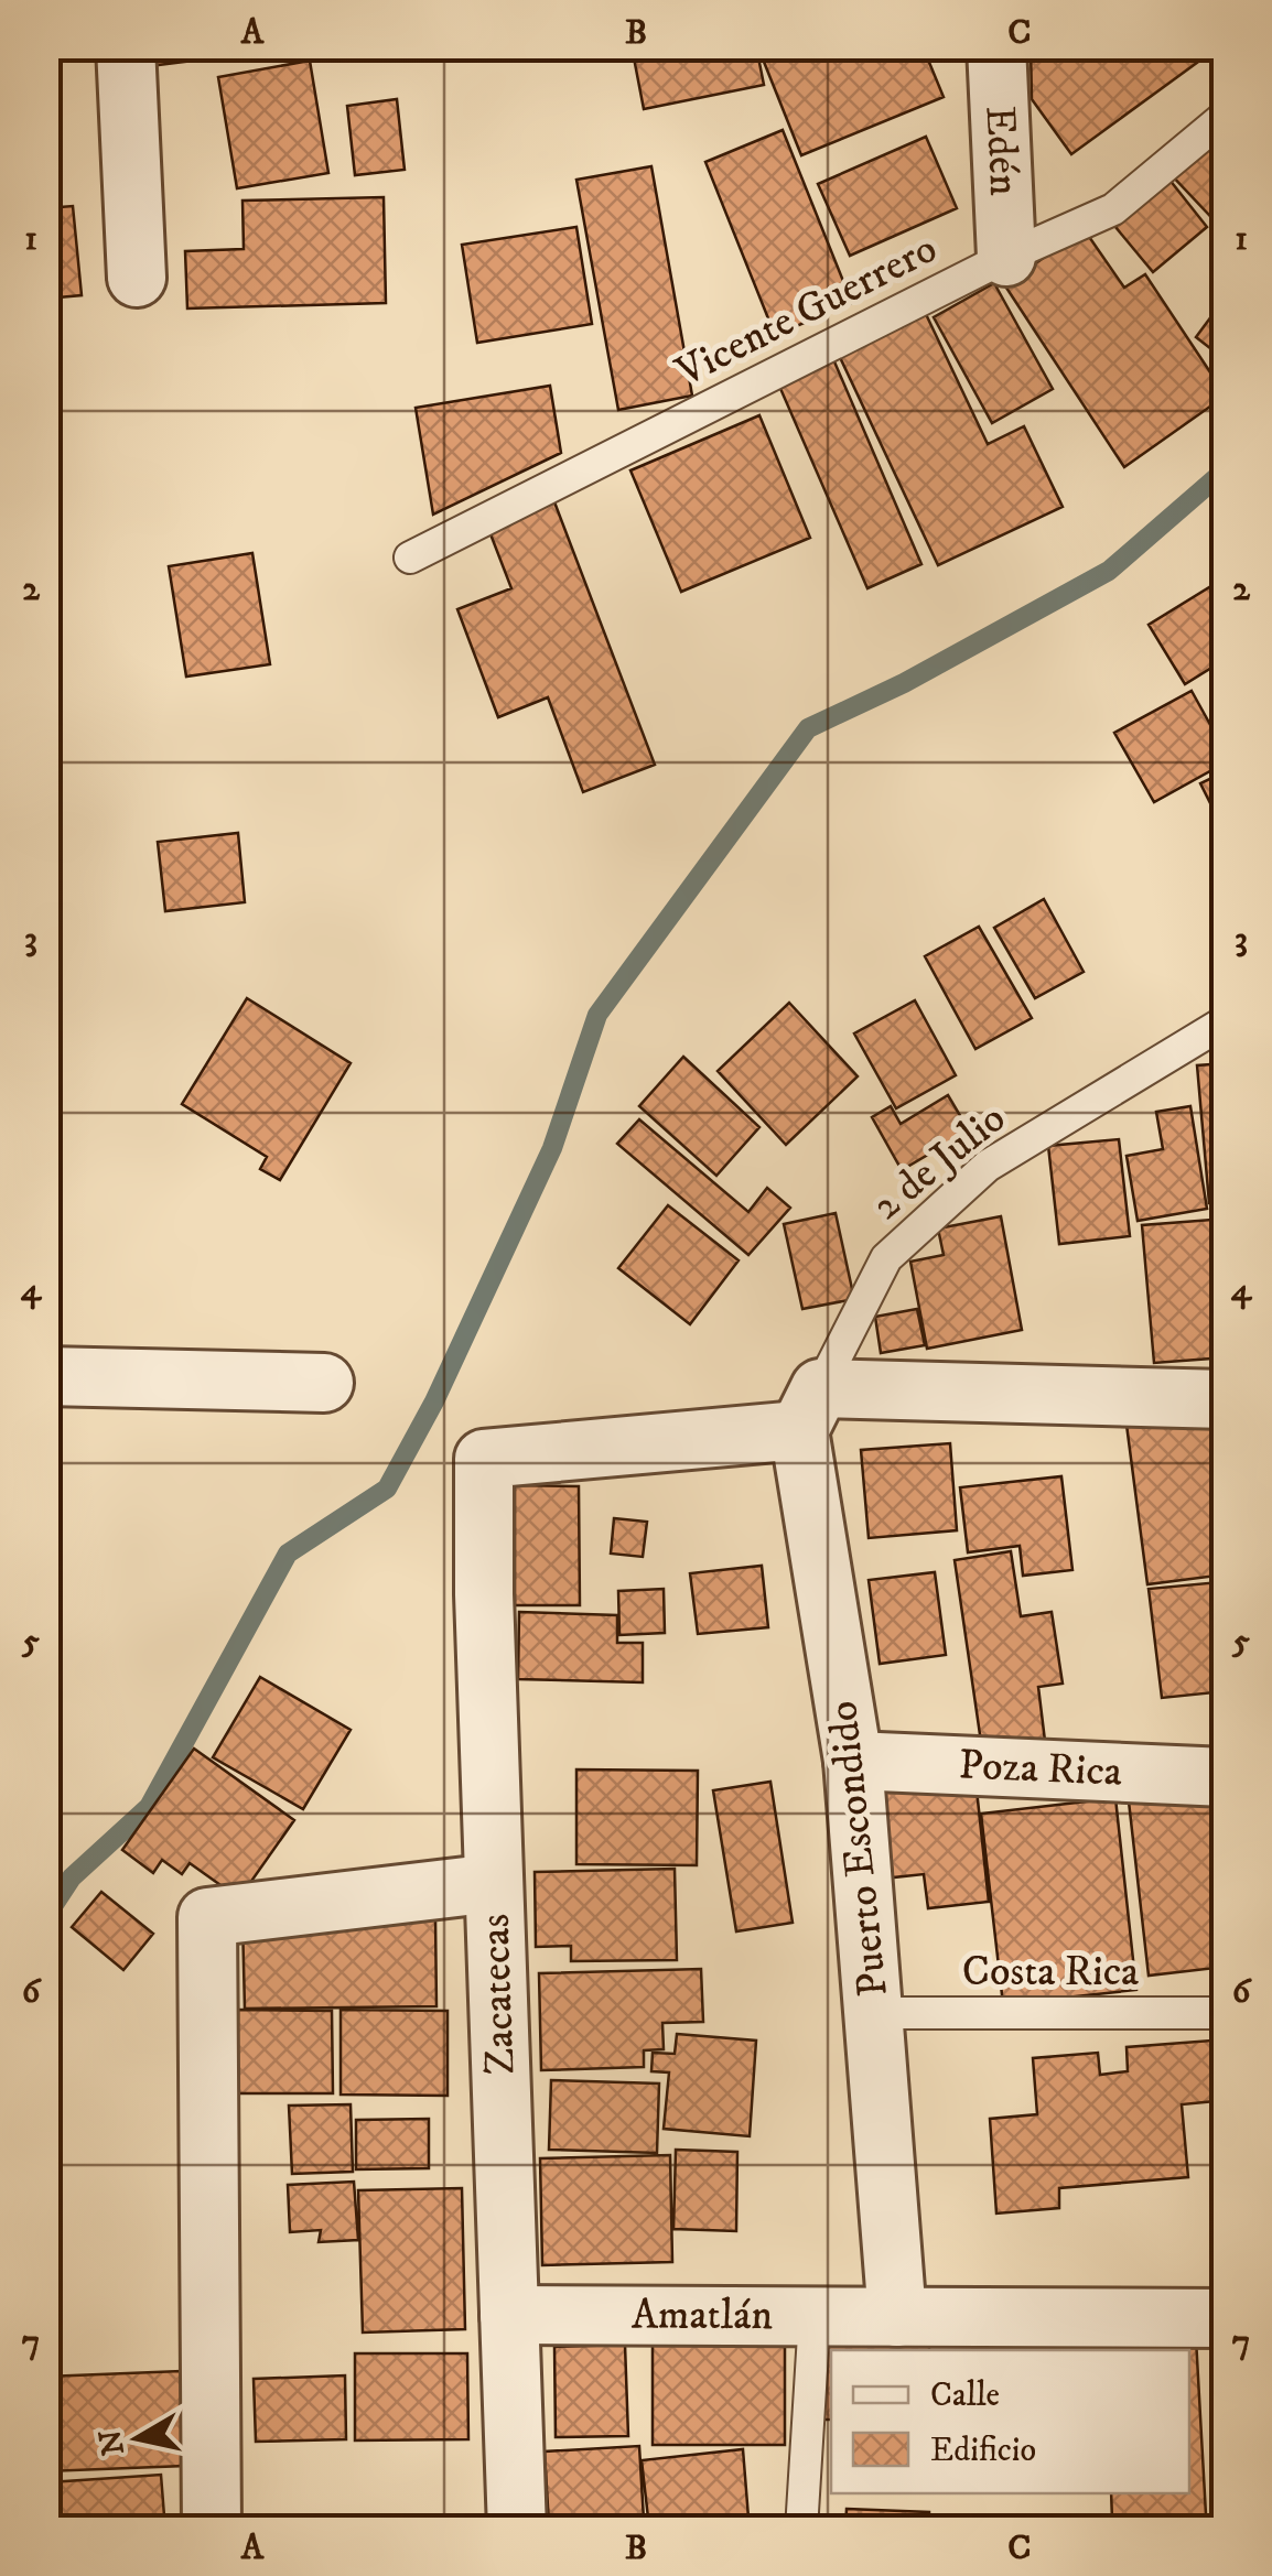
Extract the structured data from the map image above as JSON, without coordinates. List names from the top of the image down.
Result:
{
  "streets": {
    "street": [
      "Edén",
      "Poza Rica",
      "Puerto Escondido",
      "Zacatecas",
      "Amatlán"
    ],
    "lane": ["Vicente Guerrero", "2 de Julio", "Costa Rica"]
  },
  "crossings": [
    ["Edén", "Vicente Guerrero"],
    ["2 de Julio", "Puerto Escondido"],
    ["2 de Julio", "Zacatecas"],
    ["Poza Rica", "Puerto Escondido"],
    ["Puerto Escondido", "Costa Rica"],
    ["Puerto Escondido", "Zacatecas"],
    ["Puerto Escondido", "Amatlán"],
    ["Zacatecas", "Amatlán"]
  ],
  "legend": ["Calle", "Edificio"],
  "north": "left",
  "grid": {
    "columns": ["A", "B", "C"],
    "rows": [
      "1",
      "2",
      "3",
      "4",
      "5",
      "6",
      "7"
    ]
  }
}
